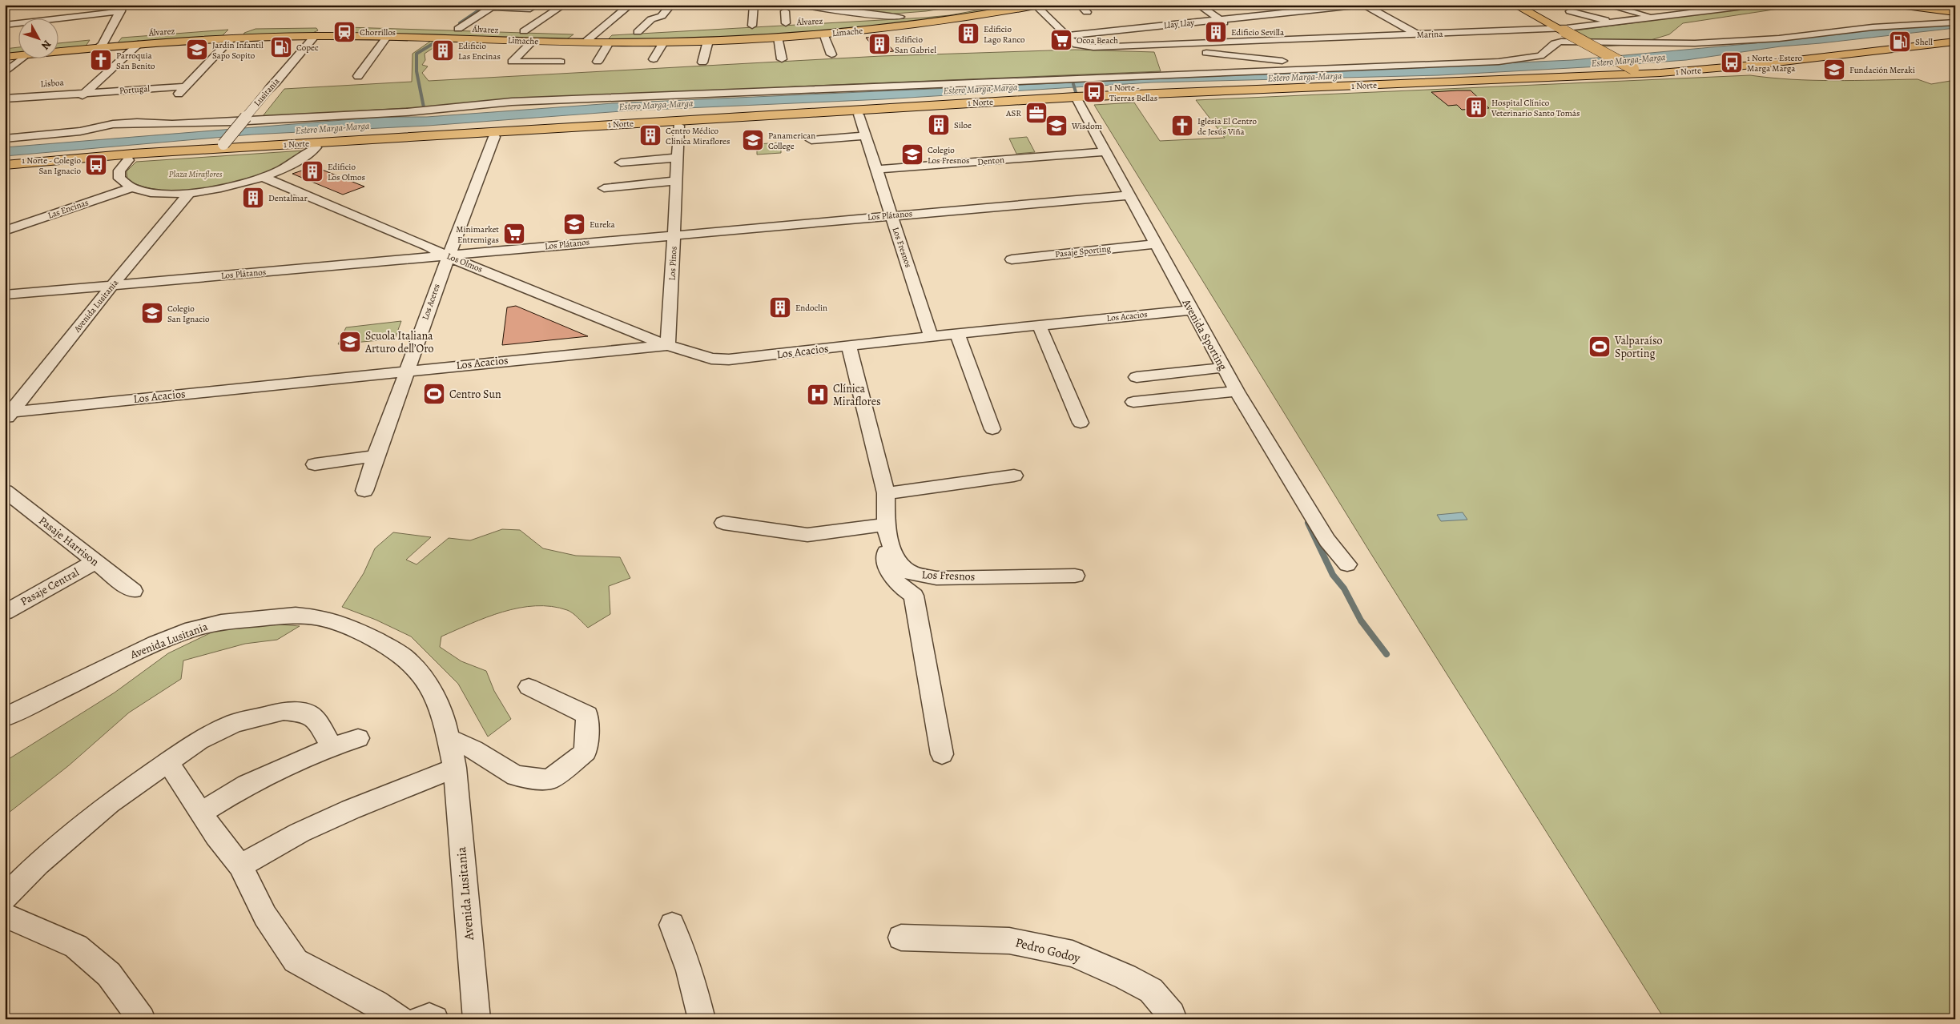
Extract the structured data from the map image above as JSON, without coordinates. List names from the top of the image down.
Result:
{
  "streets": {
    "main road": ["Álvarez", "Limache", "1 Norte"],
    "street": [
      "Llay Llay",
      "Marina",
      "Lisboa",
      "Portugal",
      "Lusitania",
      "Denton",
      "Las Encinas",
      "Los Plátanos",
      "Los Fresnos",
      "Pasaje Sporting",
      "Los Olmos",
      "Los Pinos",
      "Los Aceres",
      "Avenida Lusitania",
      "Los Acacios",
      "Avenida Sporting",
      "Pasaje Harrison",
      "Pasaje Central",
      "Pedro Godoy"
    ]
  },
  "crossings": [
    ["Limache", "Lusitania"],
    ["1 Norte", "Lusitania"],
    ["1 Norte", "Los Fresnos"],
    ["1 Norte", "Los Pinos"],
    ["1 Norte", "Los Aceres"],
    ["1 Norte", "Avenida Sporting"],
    ["Lisboa", "Portugal"],
    ["Denton", "Los Fresnos"],
    ["Denton", "Avenida Sporting"],
    ["Los Plátanos", "Los Fresnos"],
    ["Los Plátanos", "Los Olmos"],
    ["Los Plátanos", "Los Pinos"],
    ["Los Plátanos", "Los Aceres"],
    ["Los Plátanos", "Avenida Lusitania"],
    ["Los Plátanos", "Avenida Sporting"],
    ["Los Fresnos", "Los Acacios"],
    ["Pasaje Sporting", "Avenida Sporting"],
    ["Los Olmos", "Los Pinos"],
    ["Los Olmos", "Los Aceres"],
    ["Los Olmos", "Los Acacios"],
    ["Los Pinos", "Los Acacios"],
    ["Los Aceres", "Los Acacios"],
    ["Avenida Lusitania", "Los Acacios"],
    ["Los Acacios", "Avenida Sporting"],
    ["Pasaje Harrison", "Pasaje Central"]
  ],
  "water": ["Estero Marga-Marga"],
  "parks": ["Plaza Miraflores"],
  "places": {
    "station": ["Chorrillos"],
    "building": [
      "Edificio Sevilla",
      "Edificio Lago Ranco",
      "Edificio San Gabriel",
      "Edificio Las Encinas",
      "Hospital Clínico Veterinario Santo Tomás",
      "Siloe",
      "Centro Médico Clínica Miraflores",
      "Edificio Los Olmos",
      "Dentalmar",
      "Endoclin"
    ],
    "supermarket": ["Ocoa Beach", "Minimarket Entremigas"],
    "fuel station": ["Shell", "Copec"],
    "school or university": [
      "Jardín Infantil Sapo Sopito",
      "Fundación Meraki",
      "Wisdom",
      "Panamerican College",
      "Colegio Los Fresnos",
      "Eureka",
      "Colegio San Ignacio",
      "Scuola Italiana Arturo dell’Oro"
    ],
    "church": ["Parroquia San Benito", "Iglesia El Centro de Jesús Viña"],
    "bus stop": ["1 Norte - Estero Marga Marga", "1 Norte - Tierras Bellas", "1 Norte - Colegio San Ignacio"],
    "office": ["ASR"],
    "sports": ["Valparaíso Sporting", "Centro Sun"],
    "hospital": ["Clínica Miraflores"]
  },
  "north": "bottom right"
}
